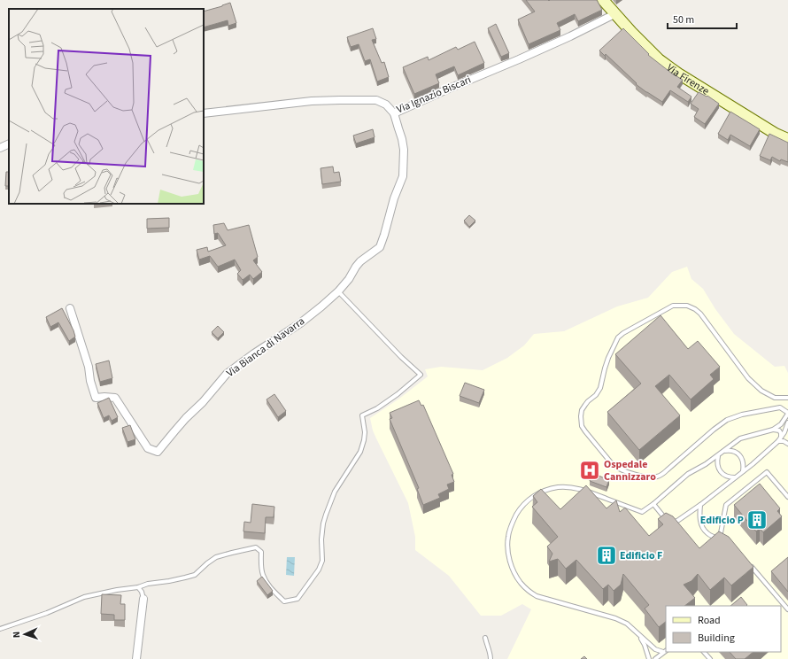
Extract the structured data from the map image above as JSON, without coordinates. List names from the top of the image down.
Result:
{
  "streets": {
    "street": ["Via Firenze", "Via Ignazio Biscari", "Via Bianca di Navarra"]
  },
  "crossings": [
    ["Via Firenze", "Via Ignazio Biscari"],
    ["Via Ignazio Biscari", "Via Bianca di Navarra"]
  ],
  "places": {
    "hospital": ["Ospedale Cannizzaro"],
    "building": ["Edificio P", "Edificio F"]
  },
  "legend": ["Road", "Building"],
  "scale_bar": "50 m",
  "north": "left"
}
